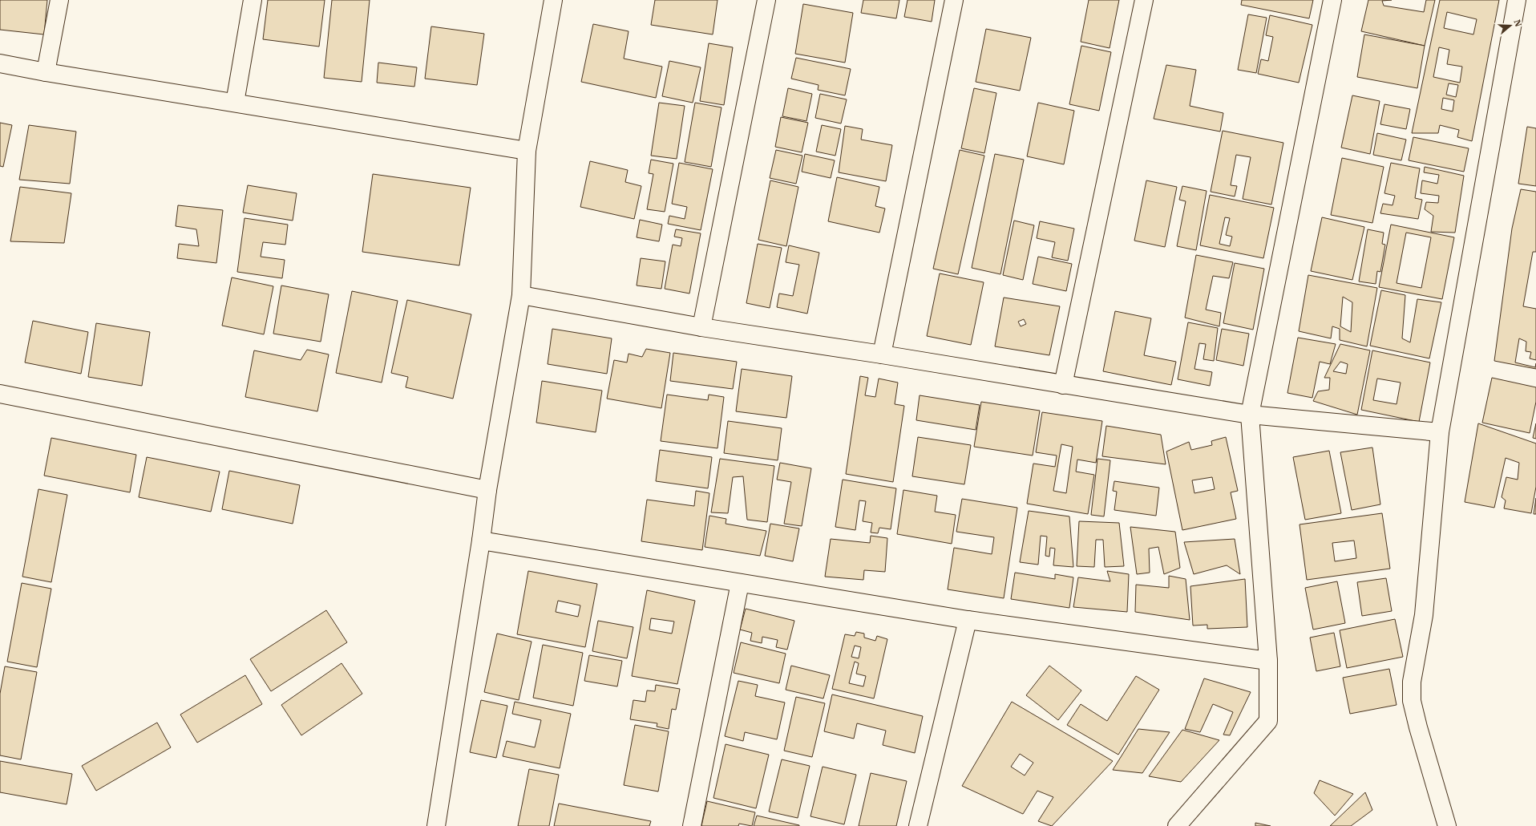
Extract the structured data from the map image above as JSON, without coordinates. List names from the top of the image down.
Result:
{
  "north": "right"
}
